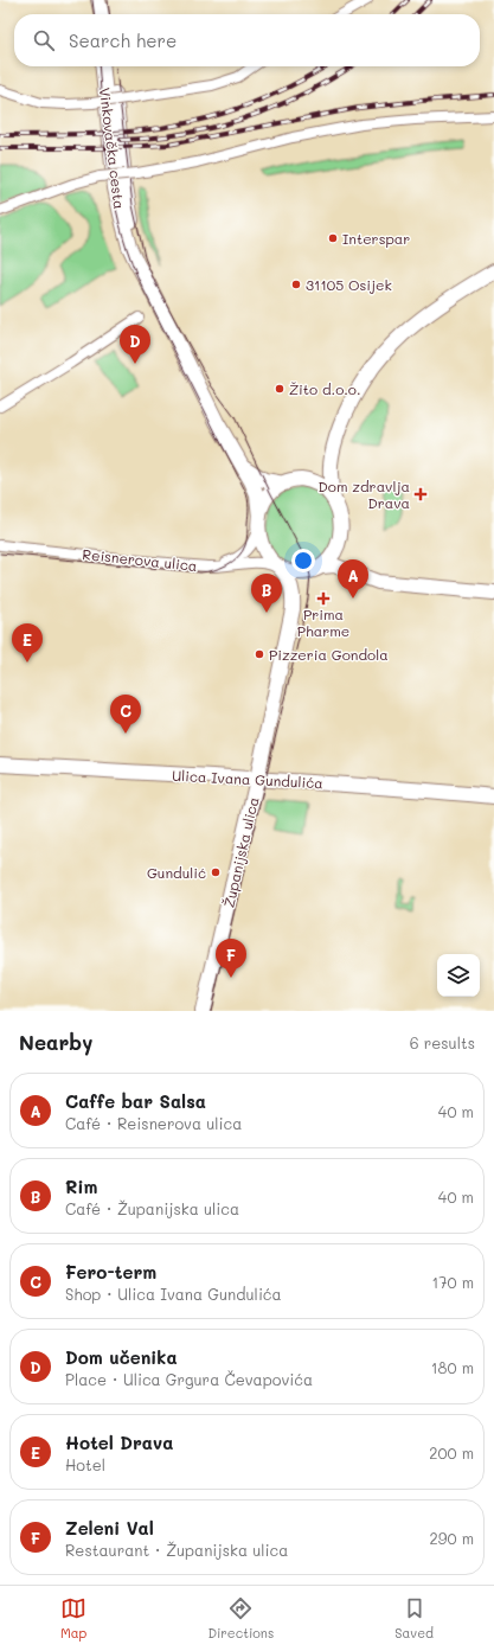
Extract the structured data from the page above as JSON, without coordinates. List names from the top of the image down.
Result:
{
  "streets": {
    "main road": ["Vinkovačka cesta", "Ulica Ivana Gundulića", "Županijska ulica"],
    "street": ["Reisnerova ulica"]
  },
  "crossings": [
    ["Vinkovačka cesta", "Reisnerova ulica"],
    ["Vinkovačka cesta", "Županijska ulica"],
    ["Reisnerova ulica", "Županijska ulica"],
    ["Ulica Ivana Gundulića", "Županijska ulica"]
  ],
  "places": {
    "other": [
      "Interspar",
      "31105 Osijek",
      "Žito d.o.o.",
      "Pizzeria Gondola",
      "Gundulić"
    ],
    "health": ["Dom zdravlja Drava", "Prima Pharme"]
  },
  "page": {
    "search": "Search here",
    "pins": [
      "D",
      "A",
      "B",
      "E",
      "C",
      "F"
    ],
    "heading": ["Nearby", "6 results"],
    "list": [
      {
        "mark": "A",
        "name": "Caffe bar Salsa",
        "note": "Café · Reisnerova ulica",
        "value": "40 m"
      },
      {
        "mark": "B",
        "name": "Rim",
        "note": "Café · Županijska ulica",
        "value": "40 m"
      },
      {
        "mark": "C",
        "name": "Fero-term",
        "note": "Shop · Ulica Ivana Gundulića",
        "value": "170 m"
      },
      {
        "mark": "D",
        "name": "Dom učenika",
        "note": "Place · Ulica Grgura Čevapovića",
        "value": "180 m"
      },
      {
        "mark": "E",
        "name": "Hotel Drava",
        "note": "Hotel",
        "value": "200 m"
      },
      {
        "mark": "F",
        "name": "Zeleni Val",
        "note": "Restaurant · Županijska ulica",
        "value": "290 m"
      }
    ],
    "nav": ["Map", "Directions", "Saved"]
  }
}
